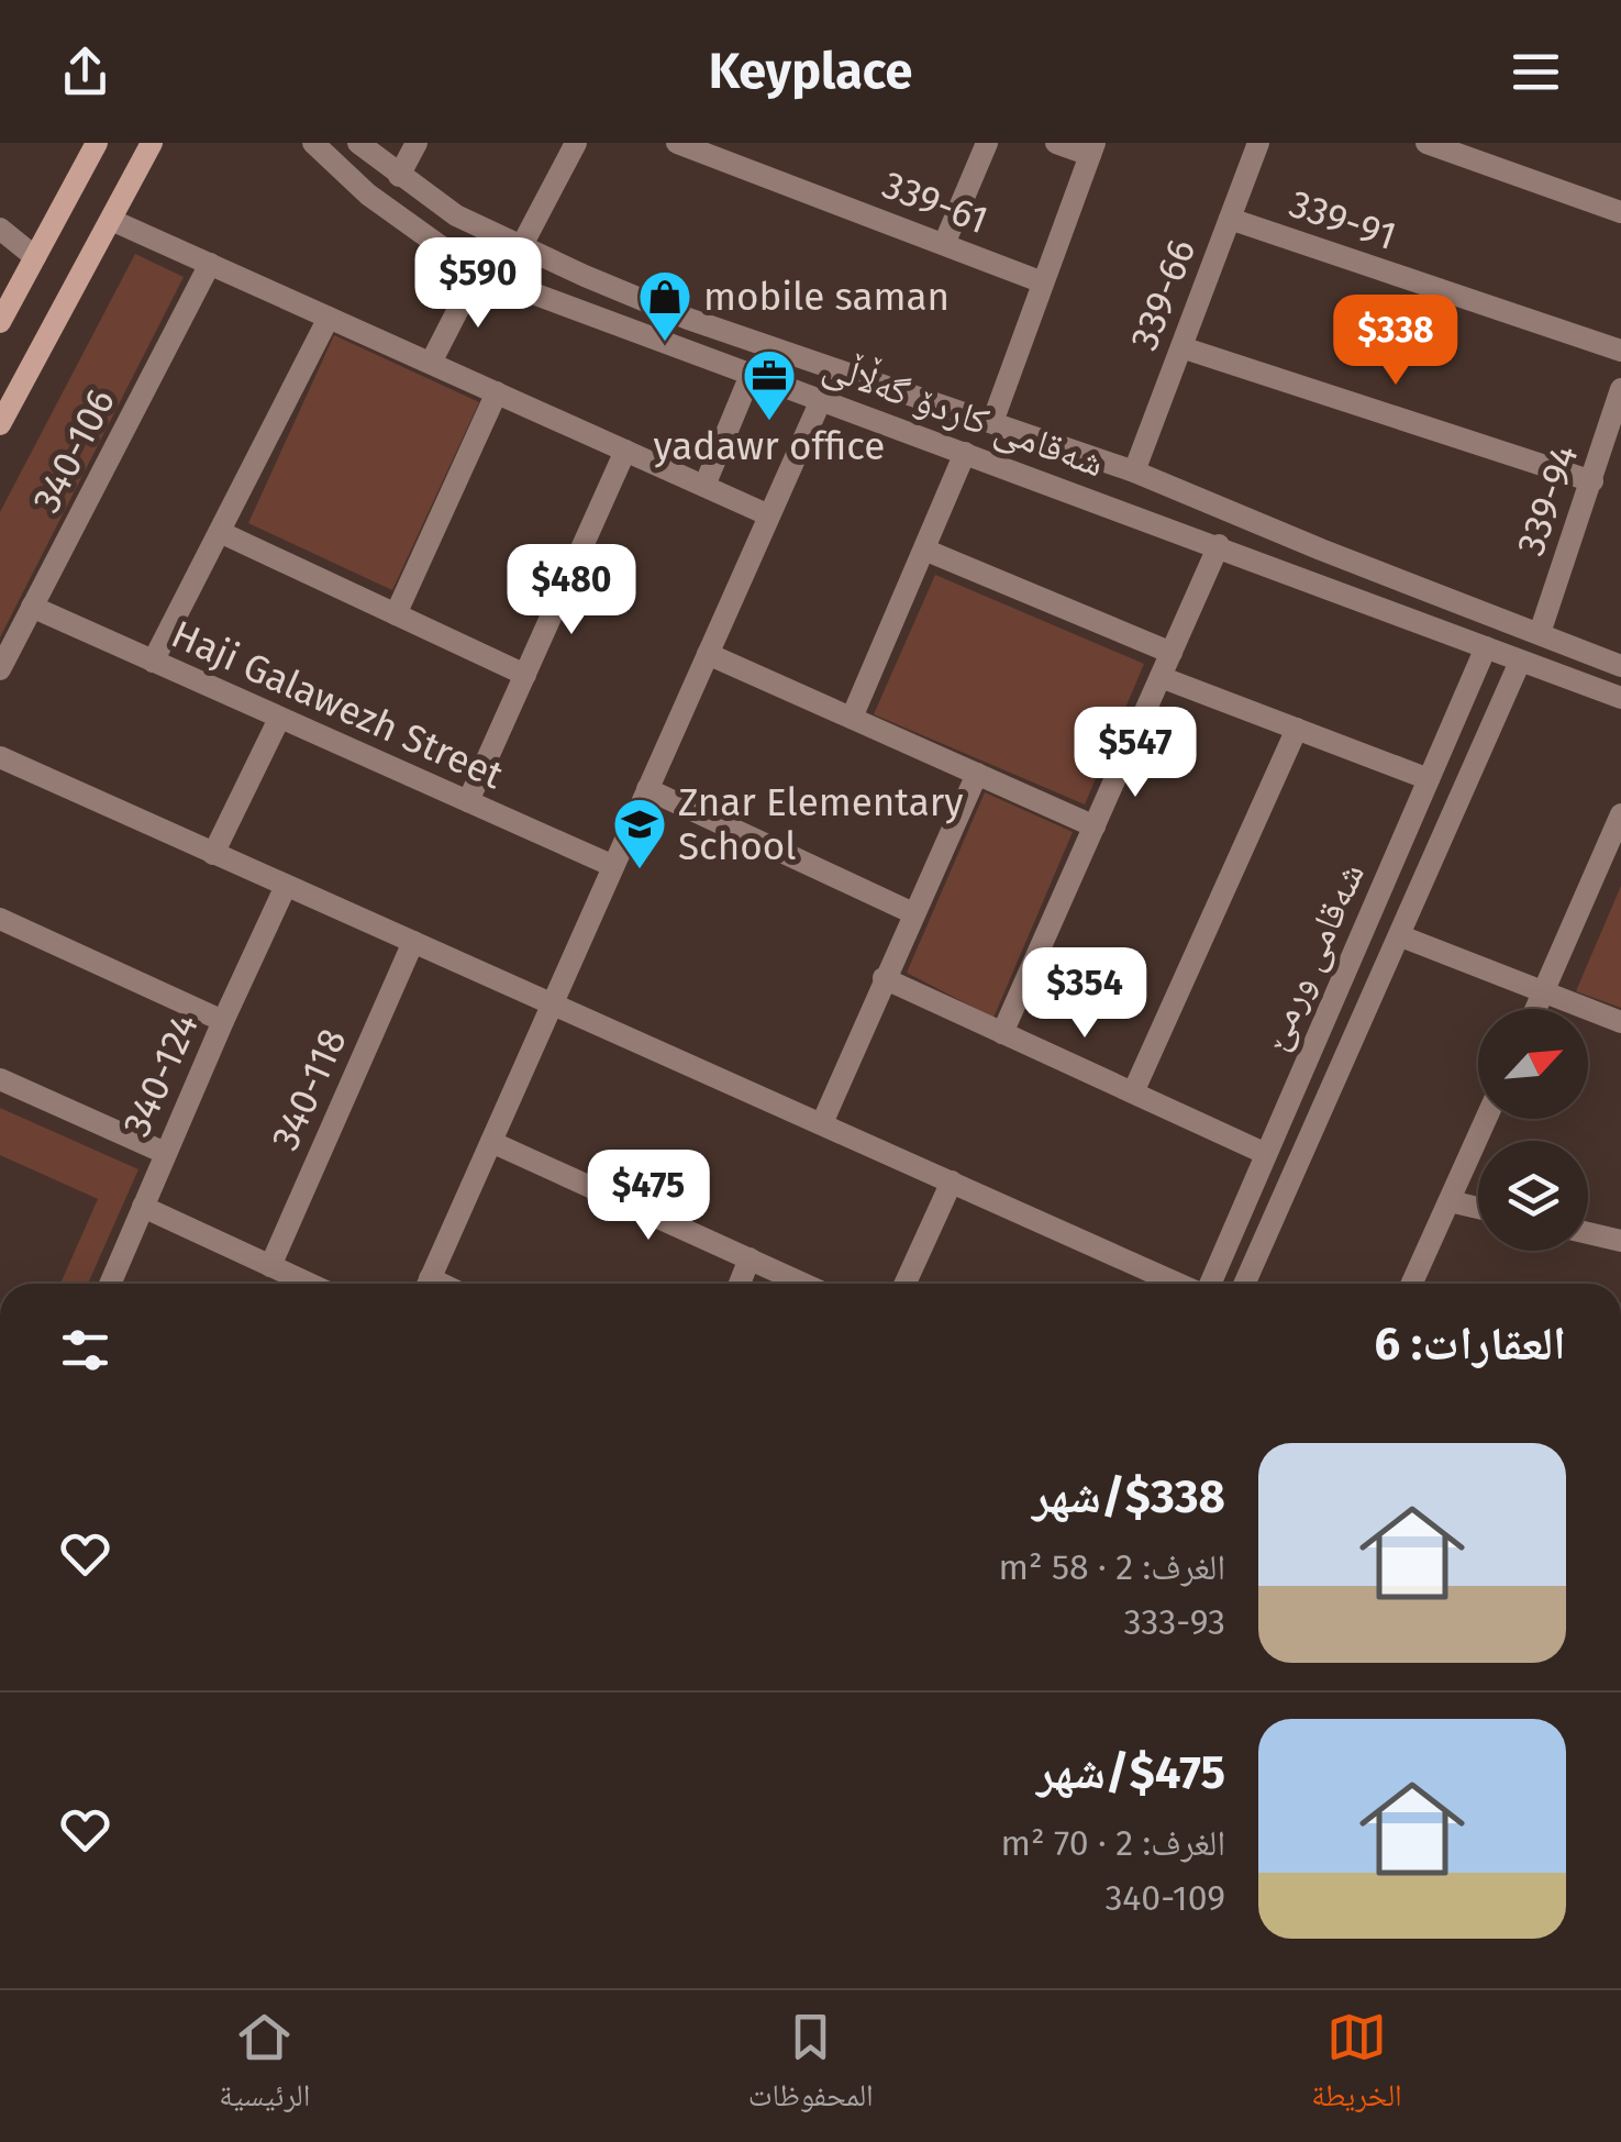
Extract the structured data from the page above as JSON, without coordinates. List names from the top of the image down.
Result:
{
  "streets": {
    "street": [
      "339-61",
      "339-91",
      "339-66",
      "شەقامی کاردۆ گەڵاڵی",
      "340-106",
      "339-94",
      "Haji Galawezh Street",
      "شەقامی ورمێ",
      "340-124",
      "340-118"
    ]
  },
  "crossings": [
    ["339-91", "339-66"],
    ["339-66", "شەقامی کاردۆ گەڵاڵی"],
    ["شەقامی کاردۆ گەڵاڵی", "339-94"],
    ["شەقامی کاردۆ گەڵاڵی", "شەقامی ورمێ"],
    ["340-106", "Haji Galawezh Street"]
  ],
  "places": {
    "shop": ["mobile saman"],
    "office": ["yadawr office"],
    "school or university": ["Znar Elementary School"]
  },
  "north": "top right",
  "page": {
    "header": "Keyplace",
    "price": [
      "$590",
      "$338",
      "$480",
      "$547",
      "$354",
      "$475"
    ],
    "heading": "العقارات: 6",
    "list": [
      {
        "name": "$338/شهر",
        "note": "الغرف: 2 · 58 m² · 333-93"
      },
      {
        "name": "$475/شهر",
        "note": "الغرف: 2 · 70 m² · 340-109"
      }
    ],
    "tabs": ["الخريطة", "المحفوظات", "الرئيسية"]
  }
}
